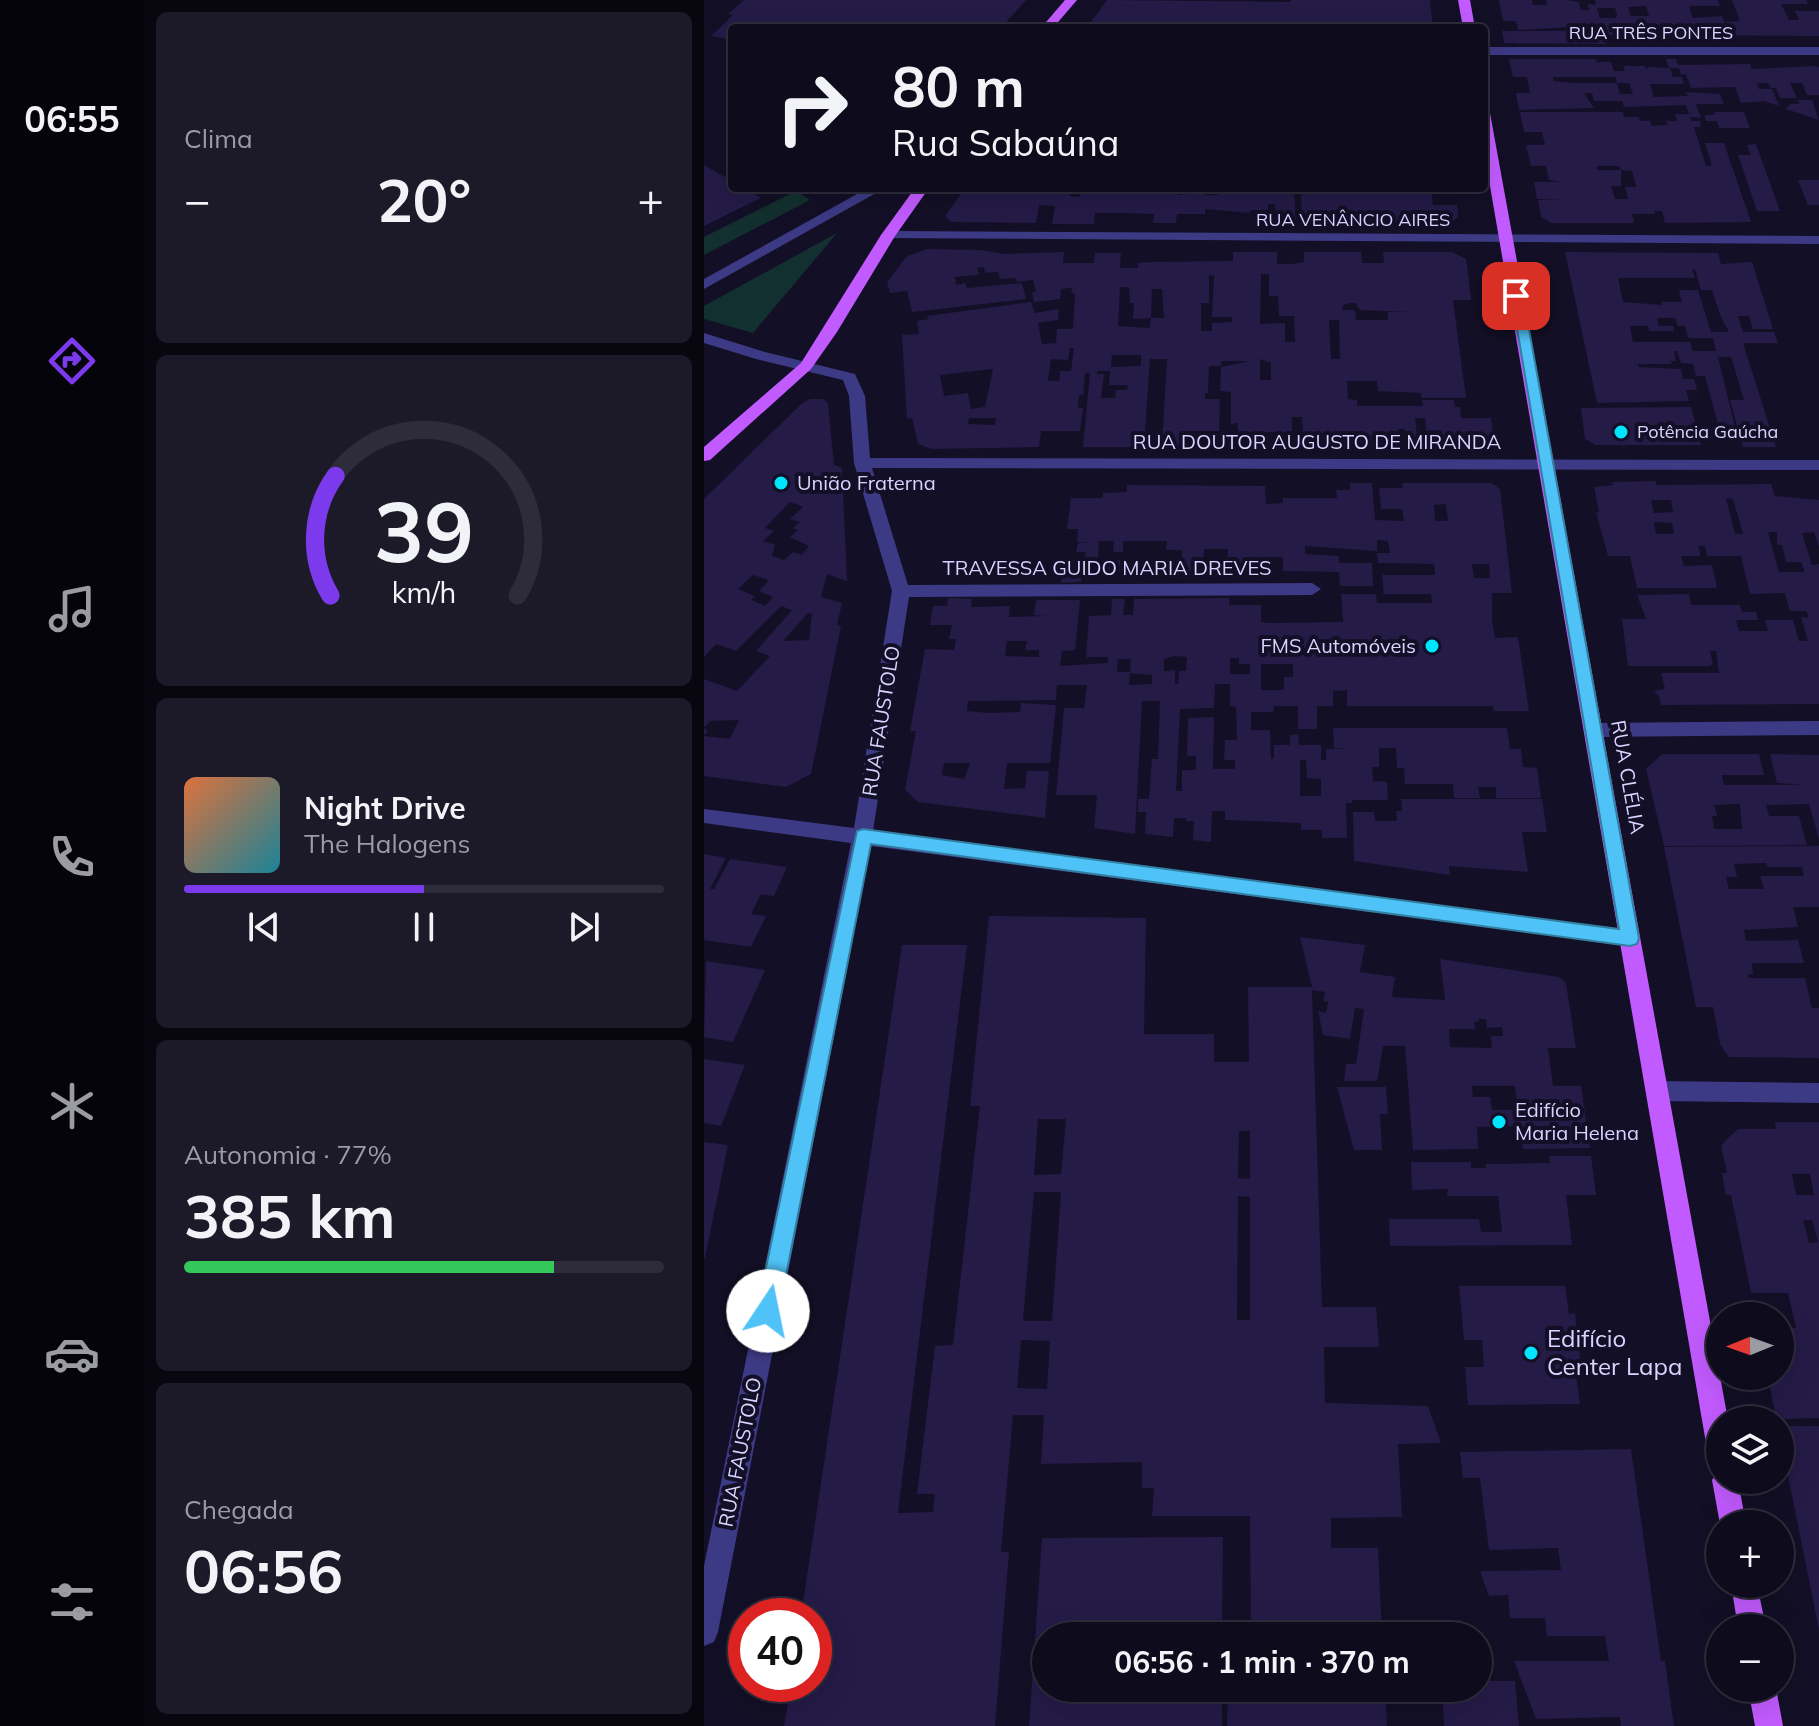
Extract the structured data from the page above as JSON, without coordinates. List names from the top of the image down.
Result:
{
  "streets": {
    "main road": ["RUA CLÉLIA"],
    "street": [
      "RUA TRÊS PONTES",
      "RUA VENÂNCIO AIRES",
      "RUA DOUTOR AUGUSTO DE MIRANDA",
      "TRAVESSA GUIDO MARIA DREVES",
      "RUA FAUSTOLO"
    ]
  },
  "crossings": [
    ["RUA VENÂNCIO AIRES", "RUA CLÉLIA"],
    ["RUA DOUTOR AUGUSTO DE MIRANDA", "RUA FAUSTOLO"],
    ["RUA DOUTOR AUGUSTO DE MIRANDA", "RUA CLÉLIA"],
    ["TRAVESSA GUIDO MARIA DREVES", "RUA FAUSTOLO"]
  ],
  "places": [
    "Potência Gaúcha",
    "União Fraterna",
    "FMS Automóveis",
    "Edifício Maria Helena",
    "Edifício Center Lapa"
  ],
  "north": "left",
  "page": {
    "tabs": "06:55",
    "tile": [
      "Clima",
      ["Autonomia · 77%", "385 km"],
      ["Chegada", "06:56"]
    ],
    "turn": ["80 m", "Rua Sabaúna"],
    "heat": ["−", "20°", "+"],
    "song": ["Night Drive", "The Halogens"],
    "map_buttons": ["+", "−"],
    "limit": "40",
    "trip": "06:56 · 1 min · 370 m",
    "gauge": ["39", "km/h"]
  }
}
